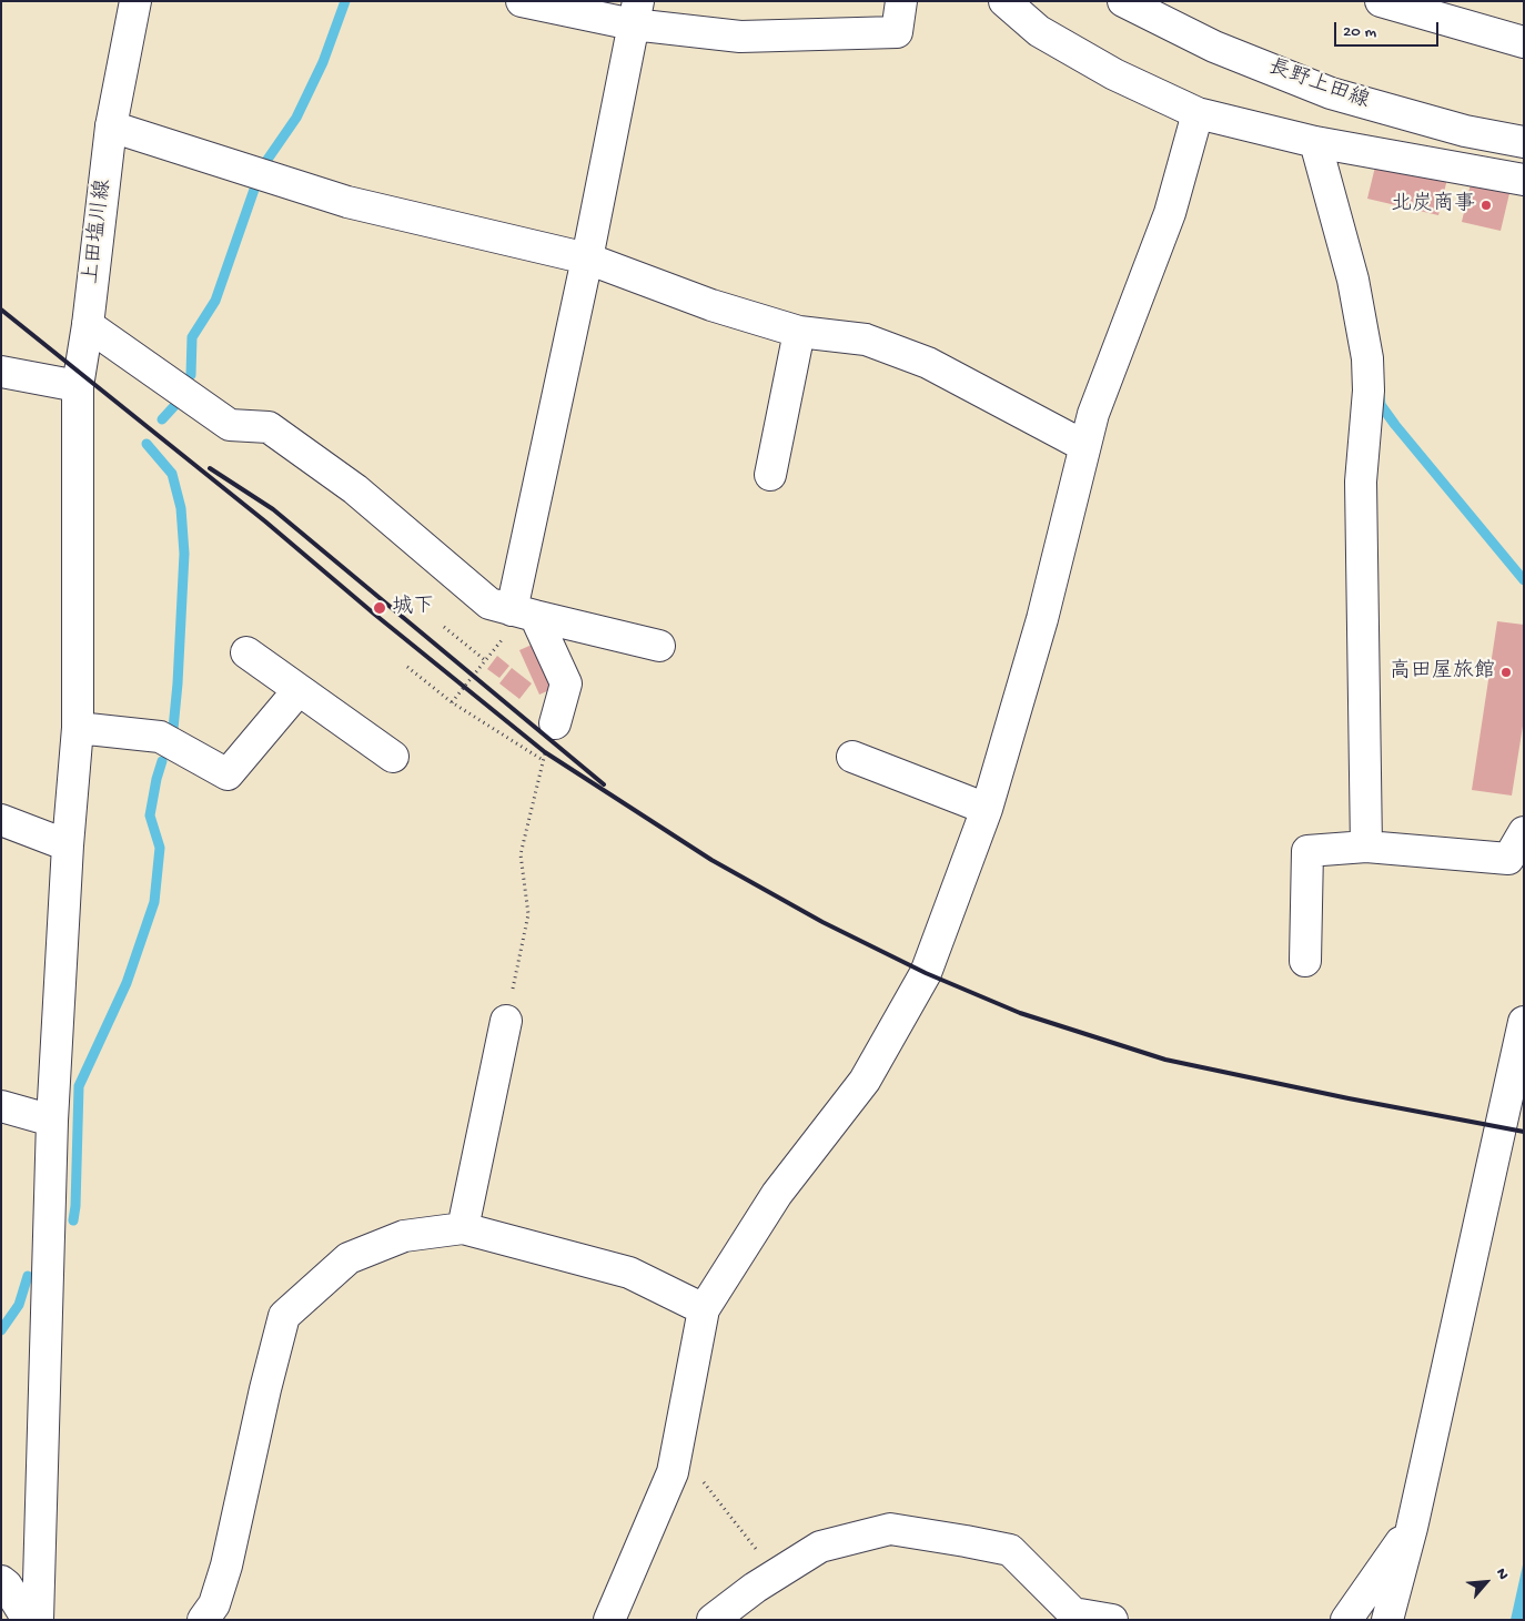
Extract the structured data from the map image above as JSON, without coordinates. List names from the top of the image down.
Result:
{
  "streets": {
    "street": ["長野上田線", "上田塩川線"]
  },
  "places": ["北炭商事", "城下", "高田屋旅館"],
  "scale_bar": "20 m",
  "north": "top right"
}
